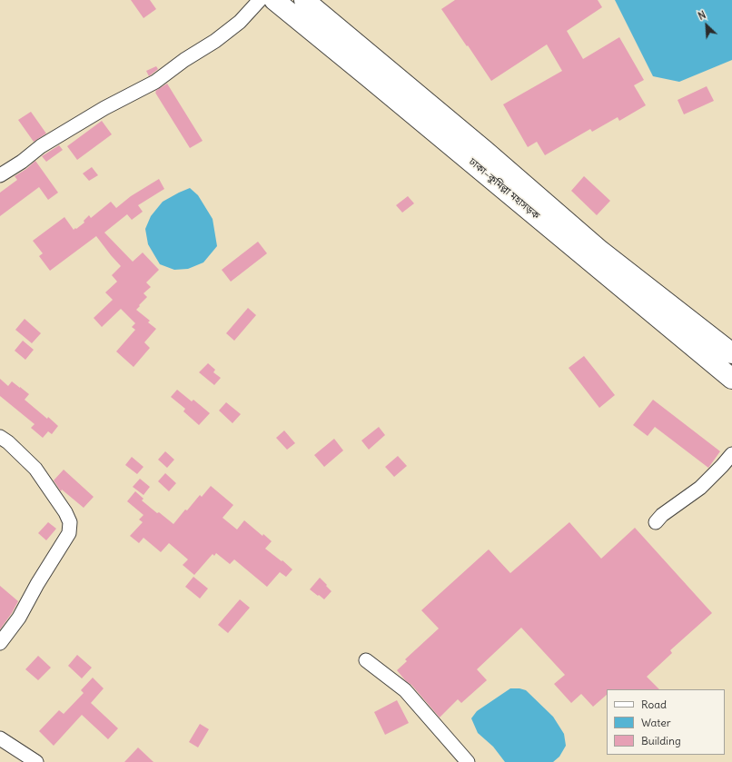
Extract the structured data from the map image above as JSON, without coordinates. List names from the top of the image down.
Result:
{
  "streets": {
    "highway": ["ঢাকা–কুমিল্লা মহাসড়ক"]
  },
  "legend": ["Road", "Water", "Building"],
  "north": "top left"
}
